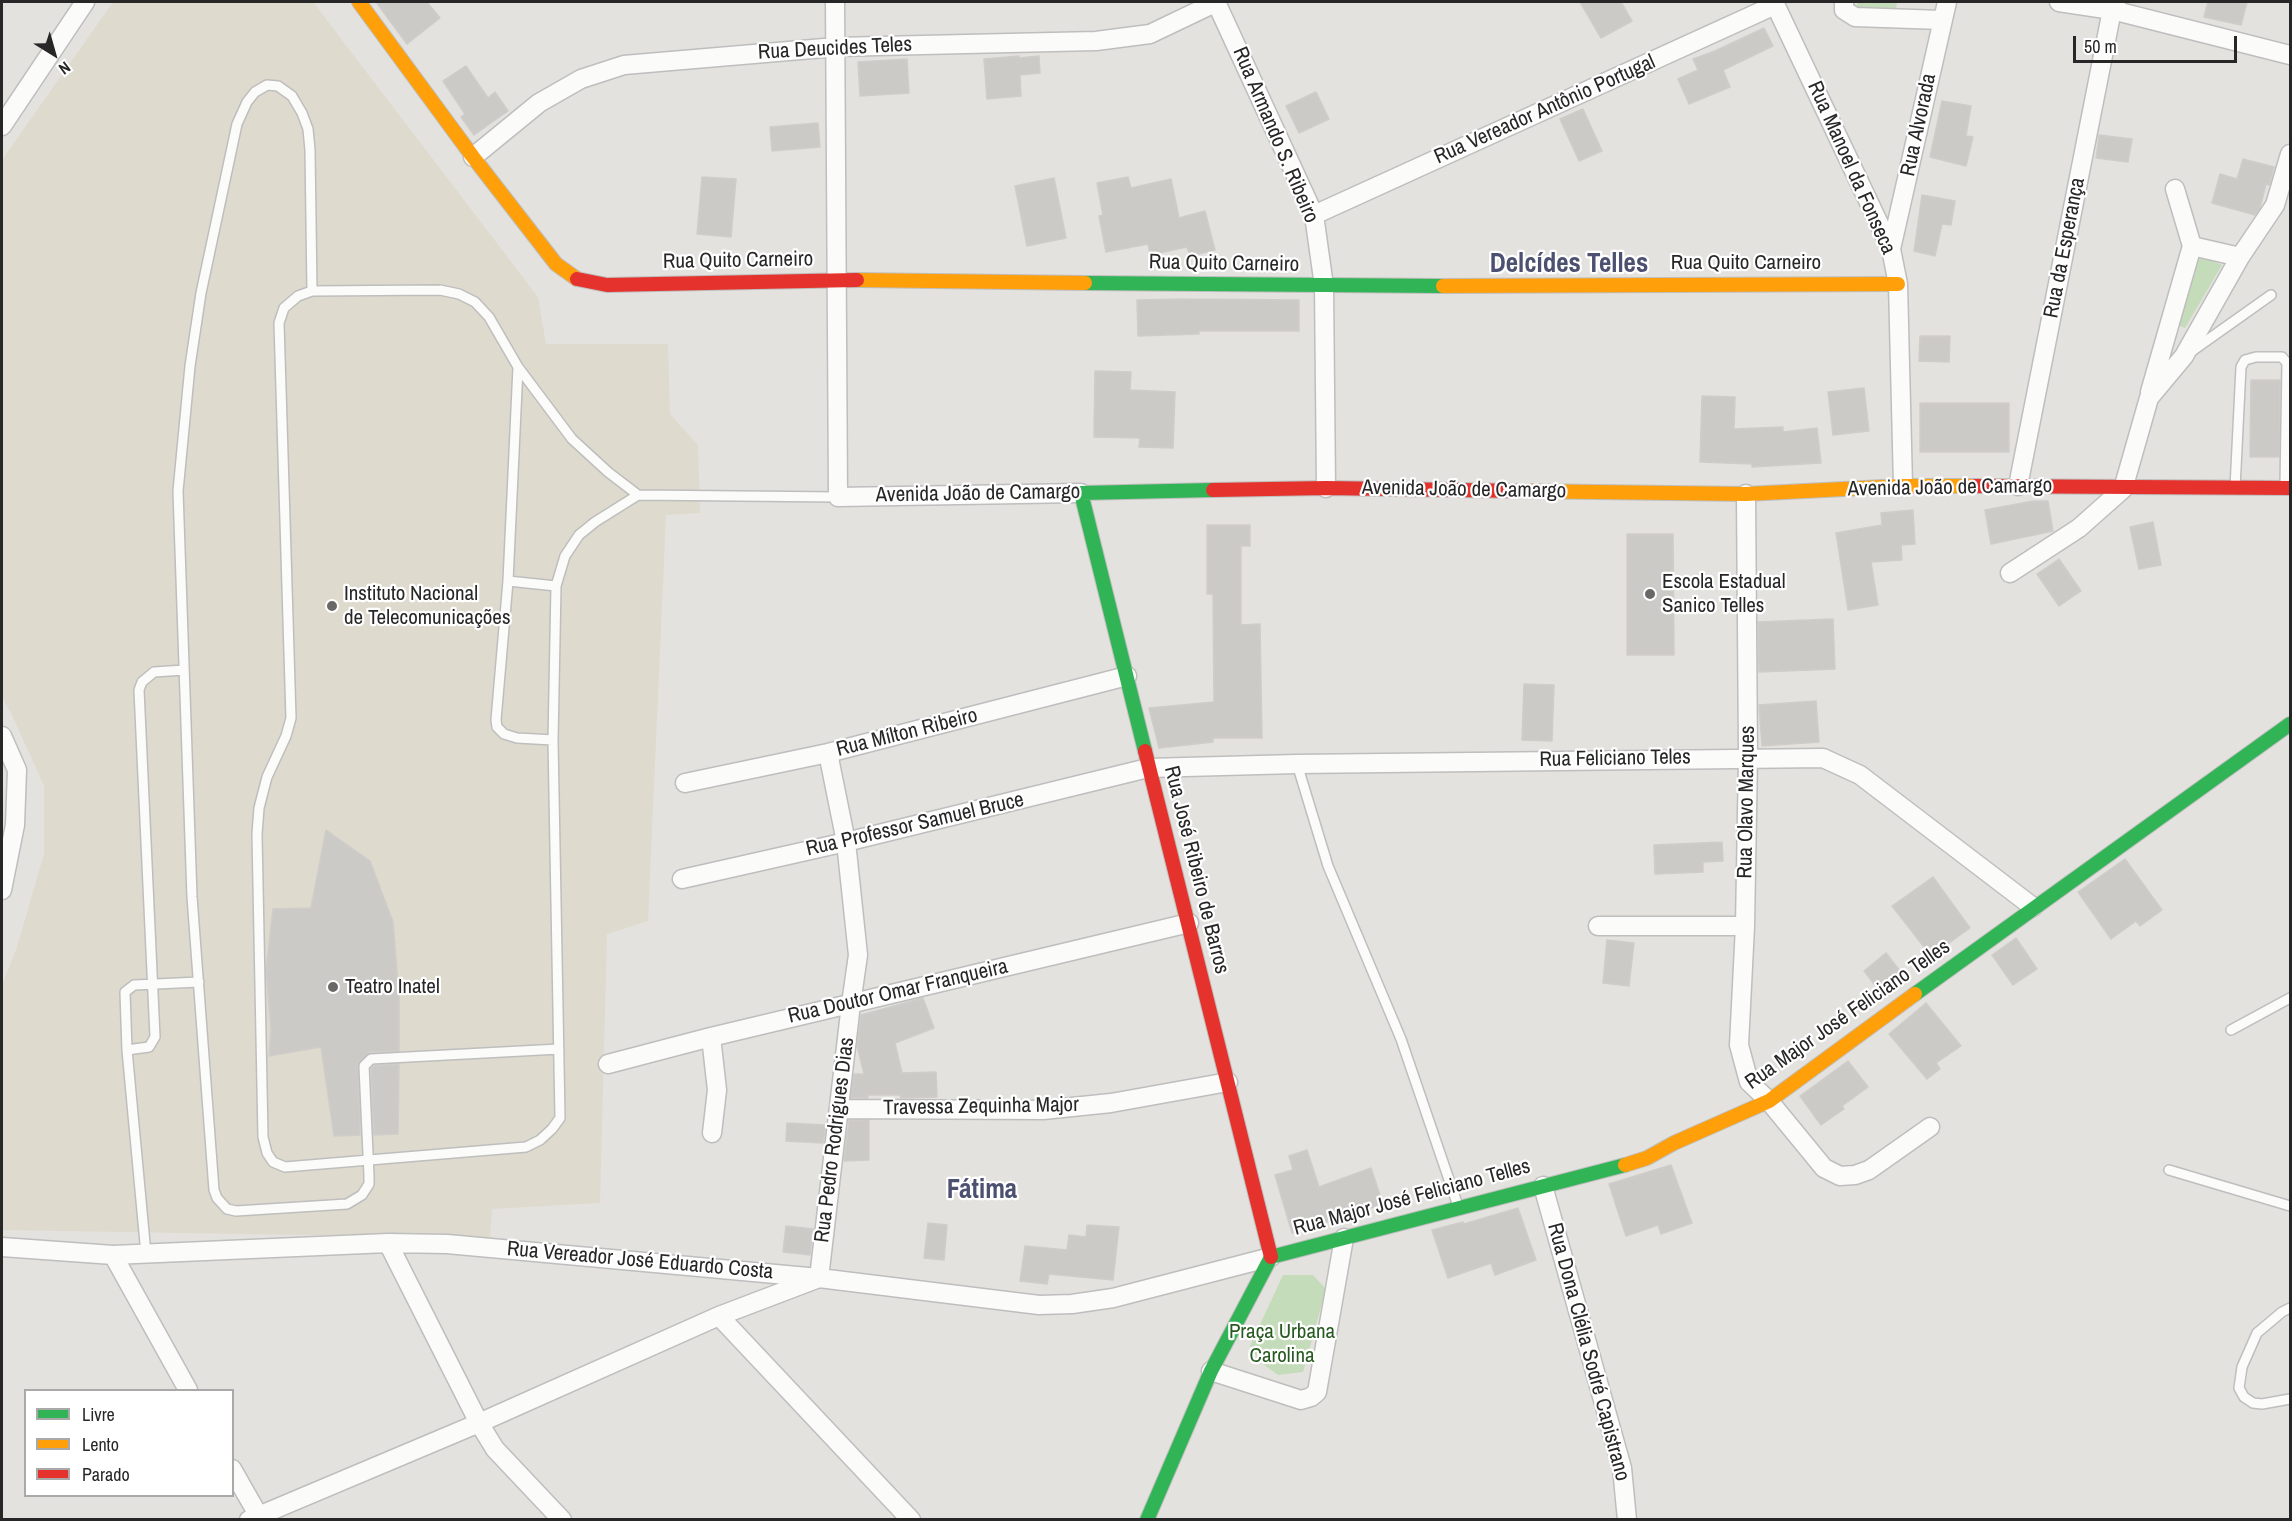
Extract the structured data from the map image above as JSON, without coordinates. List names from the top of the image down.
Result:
{
  "streets": {
    "main road": [
      "Rua Quito Carneiro",
      "Avenida João de Camargo",
      "Rua José Ribeiro de Barros",
      "Rua Major José Feliciano Telles"
    ],
    "street": [
      "Rua Deucides Teles",
      "Rua Vereador Antônio Portugal",
      "Rua Alvorada",
      "Rua Armando S. Ribeiro",
      "Rua Manoel da Fonseca",
      "Rua da Esperança",
      "Rua Mílton Ribeiro",
      "Rua Feliciano Teles",
      "Rua Olavo Marques",
      "Rua Professor Samuel Bruce",
      "Rua Doutor Omar Franqueira",
      "Travessa Zequinha Major",
      "Rua Pedro Rodrigues Dias",
      "Rua Vereador José Eduardo Costa",
      "Rua Dona Clélia Sodré Capistrano"
    ]
  },
  "crossings": [
    ["Rua Deucides Teles", "Rua Armando S. Ribeiro"],
    ["Rua Deucides Teles", "Rua Quito Carneiro"],
    ["Rua Vereador Antônio Portugal", "Rua Armando S. Ribeiro"],
    ["Rua Vereador Antônio Portugal", "Rua Manoel da Fonseca"],
    ["Rua Alvorada", "Rua Manoel da Fonseca"],
    ["Rua Armando S. Ribeiro", "Rua Quito Carneiro"],
    ["Rua Armando S. Ribeiro", "Avenida João de Camargo"],
    ["Rua Manoel da Fonseca", "Rua Quito Carneiro"],
    ["Rua Manoel da Fonseca", "Avenida João de Camargo"],
    ["Rua da Esperança", "Avenida João de Camargo"],
    ["Avenida João de Camargo", "Rua Olavo Marques"],
    ["Avenida João de Camargo", "Rua José Ribeiro de Barros"],
    ["Rua Mílton Ribeiro", "Rua José Ribeiro de Barros"],
    ["Rua Mílton Ribeiro", "Rua Pedro Rodrigues Dias"],
    ["Rua Feliciano Teles", "Rua Olavo Marques"],
    ["Rua Feliciano Teles", "Rua Professor Samuel Bruce"],
    ["Rua Feliciano Teles", "Rua José Ribeiro de Barros"],
    ["Rua Feliciano Teles", "Rua Major José Feliciano Telles"],
    ["Rua Olavo Marques", "Rua Major José Feliciano Telles"],
    ["Rua Professor Samuel Bruce", "Rua José Ribeiro de Barros"],
    ["Rua Professor Samuel Bruce", "Rua Pedro Rodrigues Dias"],
    ["Rua José Ribeiro de Barros", "Rua Doutor Omar Franqueira"],
    ["Rua José Ribeiro de Barros", "Rua Major José Feliciano Telles"],
    ["Rua José Ribeiro de Barros", "Travessa Zequinha Major"],
    ["Rua José Ribeiro de Barros", "Rua Vereador José Eduardo Costa"],
    ["Rua Doutor Omar Franqueira", "Rua Pedro Rodrigues Dias"],
    ["Rua Major José Feliciano Telles", "Rua Vereador José Eduardo Costa"],
    ["Rua Major José Feliciano Telles", "Rua Dona Clélia Sodré Capistrano"],
    ["Travessa Zequinha Major", "Rua Pedro Rodrigues Dias"],
    ["Rua Pedro Rodrigues Dias", "Rua Vereador José Eduardo Costa"]
  ],
  "districts": ["Delcídes Telles", "Fátima"],
  "parks": ["Praça Urbana Carolina"],
  "places": ["Escola Estadual Sanico Telles", "Instituto Nacional de Telecomunicações", "Teatro Inatel"],
  "legend": ["Livre", "Lento", "Parado"],
  "scale_bar": "50 m",
  "north": "bottom right"
}
